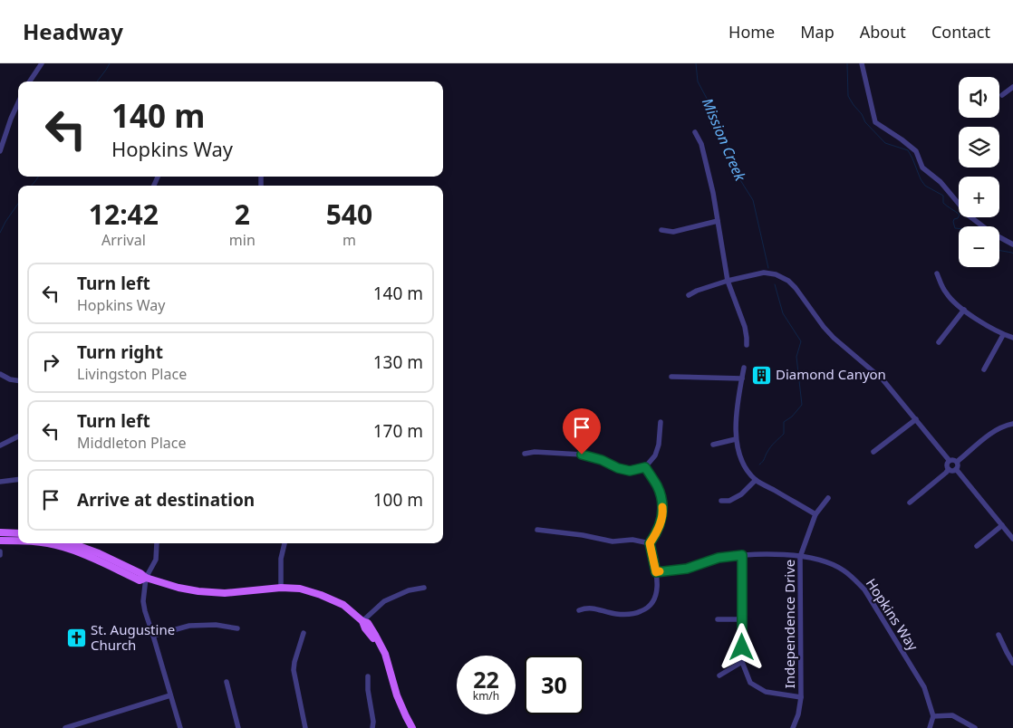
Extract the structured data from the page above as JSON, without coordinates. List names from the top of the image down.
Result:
{
  "streets": {
    "street": ["Hopkins Way", "Independence Drive"]
  },
  "crossings": [
    ["Hopkins Way", "Independence Drive"]
  ],
  "water": ["Mission Creek"],
  "places": {
    "building": ["Diamond Canyon"],
    "church": ["St. Augustine Church"]
  },
  "page": {
    "header": "Headway",
    "nav": [
      "Home",
      "Map",
      "About",
      "Contact"
    ],
    "map_buttons": ["+", "−"],
    "turn": ["140 m", "Hopkins Way"],
    "eta": [
      "12:42",
      "Arrival",
      "2",
      "min",
      "540",
      "m"
    ],
    "list": [
      {
        "name": "Turn left",
        "note": "Hopkins Way",
        "value": "140 m"
      },
      {
        "name": "Turn right",
        "note": "Livingston Place",
        "value": "130 m"
      },
      {
        "name": "Turn left",
        "note": "Middleton Place",
        "value": "170 m"
      },
      {
        "name": "Arrive at destination",
        "value": "100 m"
      }
    ],
    "speed": "22 km/h",
    "limit": "30"
  }
}
